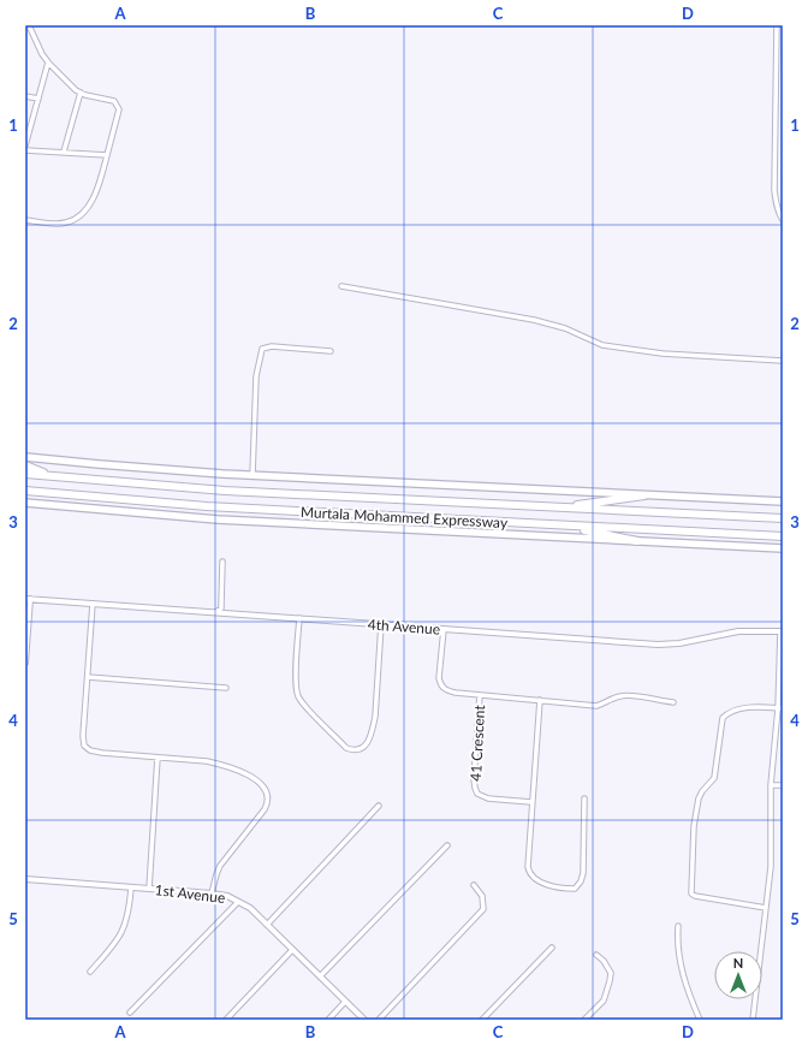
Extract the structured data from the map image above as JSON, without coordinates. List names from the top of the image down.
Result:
{
  "streets": {
    "highway": ["Murtala Mohammed Expressway"],
    "street": ["4th Avenue", "41 Crescent", "1st Avenue"]
  },
  "crossings": [
    ["4th Avenue", "41 Crescent"]
  ],
  "north": "top",
  "grid": {
    "columns": [
      "A",
      "B",
      "C",
      "D"
    ],
    "rows": [
      "1",
      "2",
      "3",
      "4",
      "5"
    ]
  }
}
